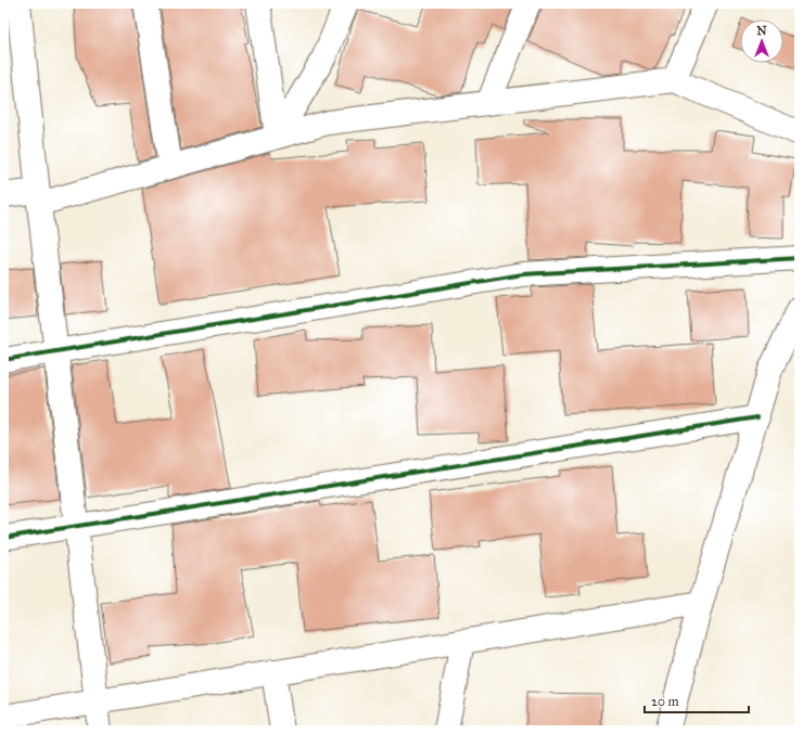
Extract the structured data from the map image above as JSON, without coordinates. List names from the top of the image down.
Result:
{
  "scale_bar": "20 m",
  "north": "top"
}
